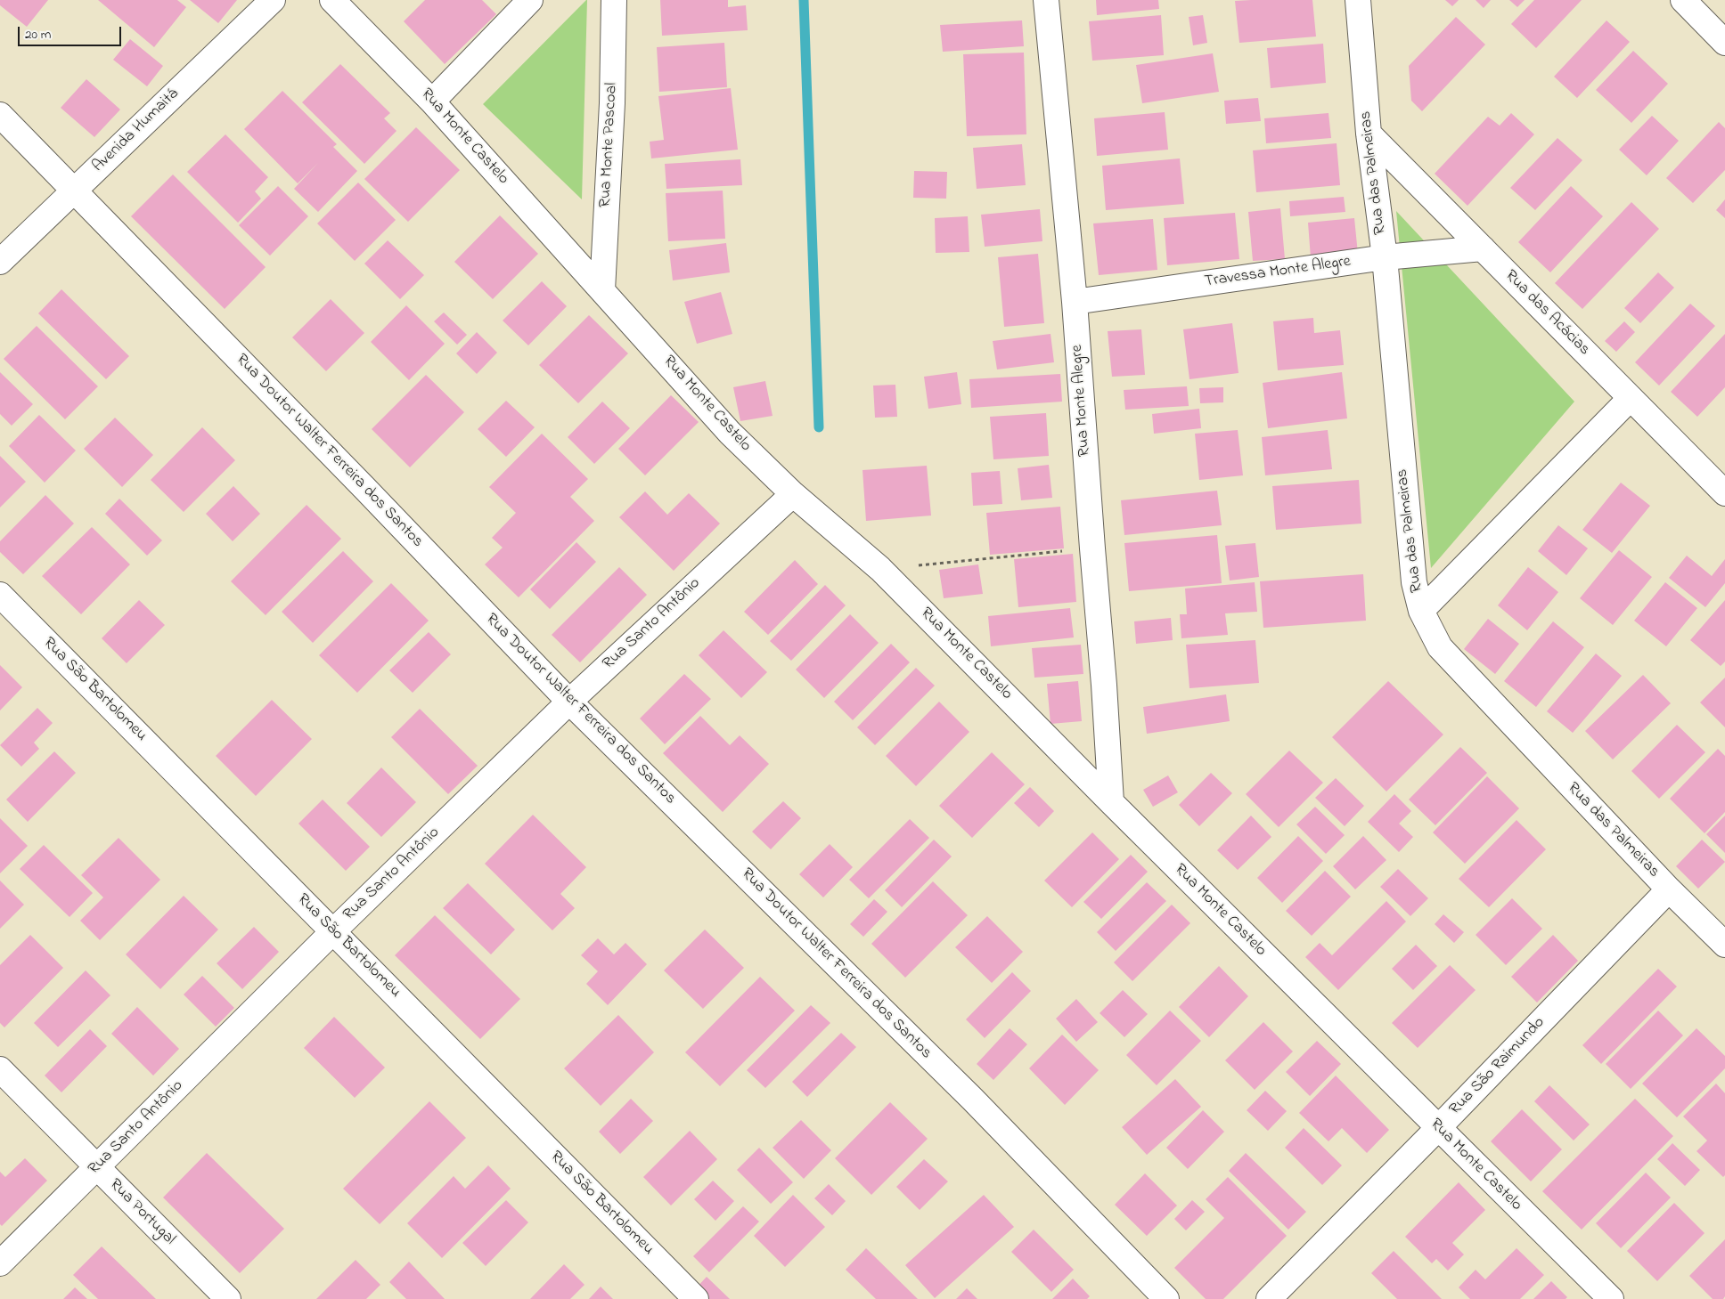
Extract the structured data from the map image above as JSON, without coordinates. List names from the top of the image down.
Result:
{
  "streets": {
    "street": [
      "Avenida Humaitá",
      "Rua Monte Castelo",
      "Rua Monte Pascoal",
      "Rua das Palmeiras",
      "Travessa Monte Alegre",
      "Rua das Acácias",
      "Rua Monte Alegre",
      "Rua Doutor Walter Ferreira dos Santos",
      "Rua Santo Antônio",
      "Rua São Bartolomeu",
      "Rua São Raimundo",
      "Rua Portugal"
    ]
  },
  "crossings": [
    ["Avenida Humaitá", "Rua Doutor Walter Ferreira dos Santos"],
    ["Rua Monte Castelo", "Rua Monte Pascoal"],
    ["Rua Monte Castelo", "Rua Monte Alegre"],
    ["Rua Monte Castelo", "Rua Santo Antônio"],
    ["Rua Monte Castelo", "Rua São Raimundo"],
    ["Rua das Palmeiras", "Travessa Monte Alegre"],
    ["Rua das Palmeiras", "Rua das Acácias"],
    ["Rua das Palmeiras", "Rua São Raimundo"],
    ["Travessa Monte Alegre", "Rua das Acácias"],
    ["Travessa Monte Alegre", "Rua Monte Alegre"],
    ["Rua Doutor Walter Ferreira dos Santos", "Rua Santo Antônio"],
    ["Rua Santo Antônio", "Rua São Bartolomeu"],
    ["Rua Santo Antônio", "Rua Portugal"]
  ],
  "scale_bar": "20 m"
}
